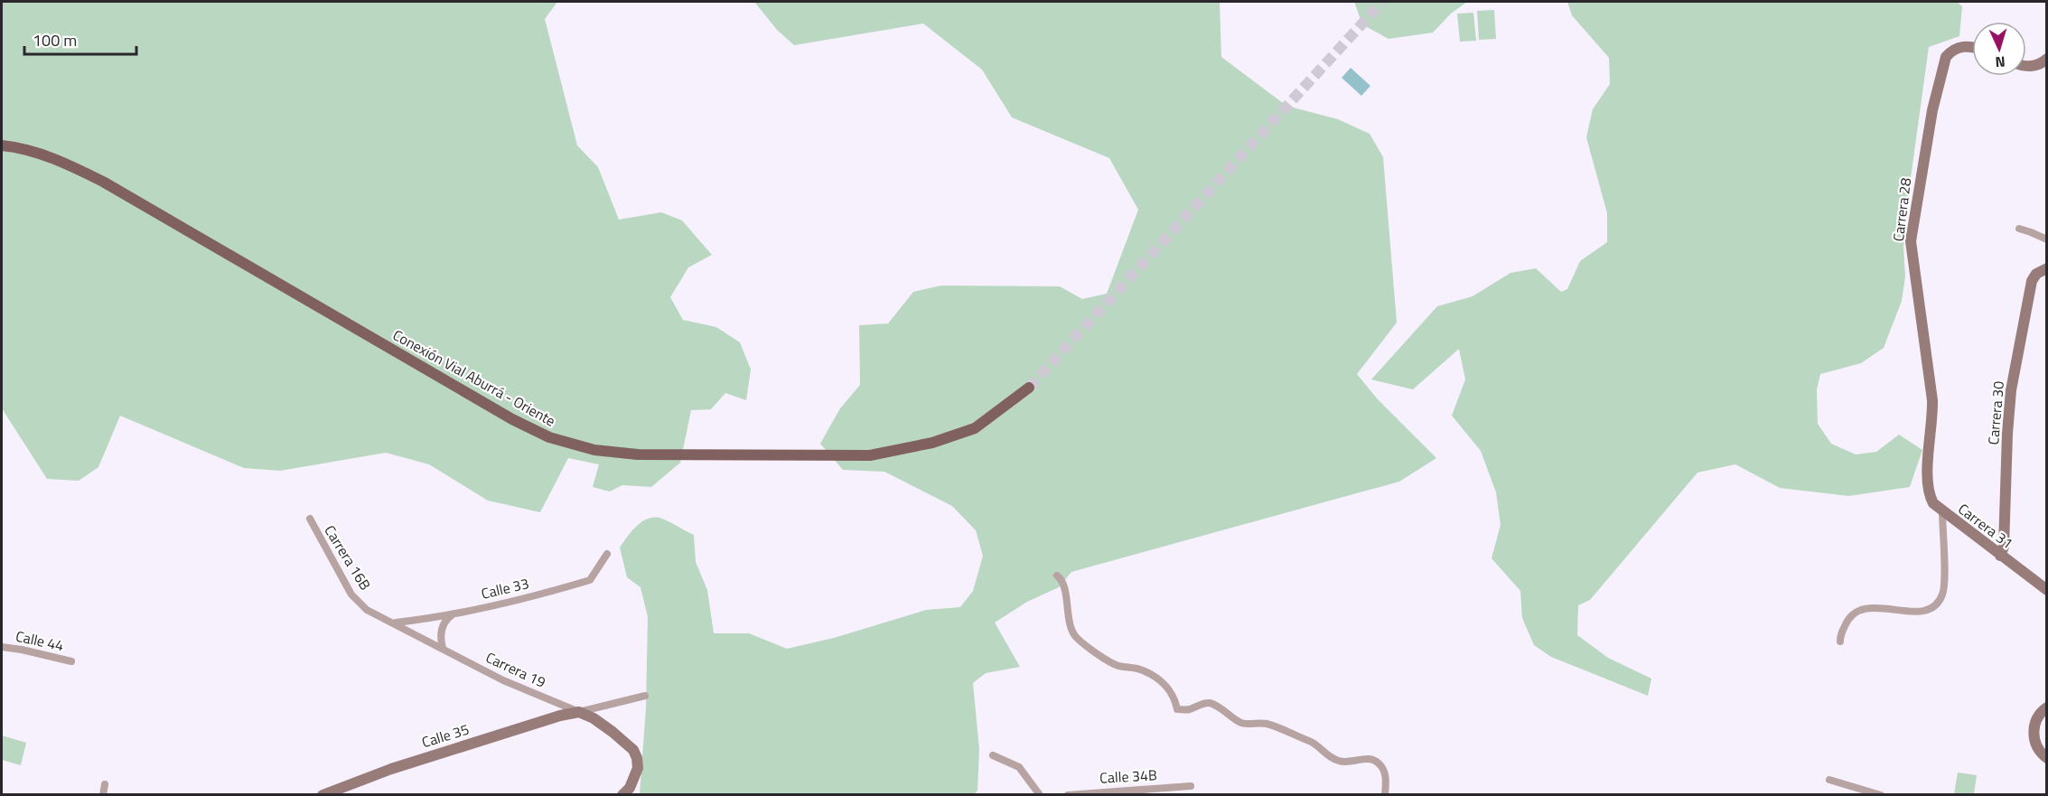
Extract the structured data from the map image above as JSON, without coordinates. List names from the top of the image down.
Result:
{
  "streets": {
    "main road": ["Conexión Vial Aburrá - Oriente"],
    "street": [
      "Carrera 28",
      "Carrera 30",
      "Carrera 31",
      "Carrera 16B",
      "Calle 33",
      "Calle 44",
      "Carrera 19",
      "Calle 35",
      "Calle 34B"
    ]
  },
  "crossings": [
    ["Carrera 28", "Carrera 31"],
    ["Carrera 30", "Carrera 31"],
    ["Carrera 16B", "Calle 33"],
    ["Carrera 16B", "Carrera 19"],
    ["Calle 33", "Carrera 19"],
    ["Carrera 19", "Calle 35"]
  ],
  "scale_bar": "100 m",
  "north": "bottom"
}
